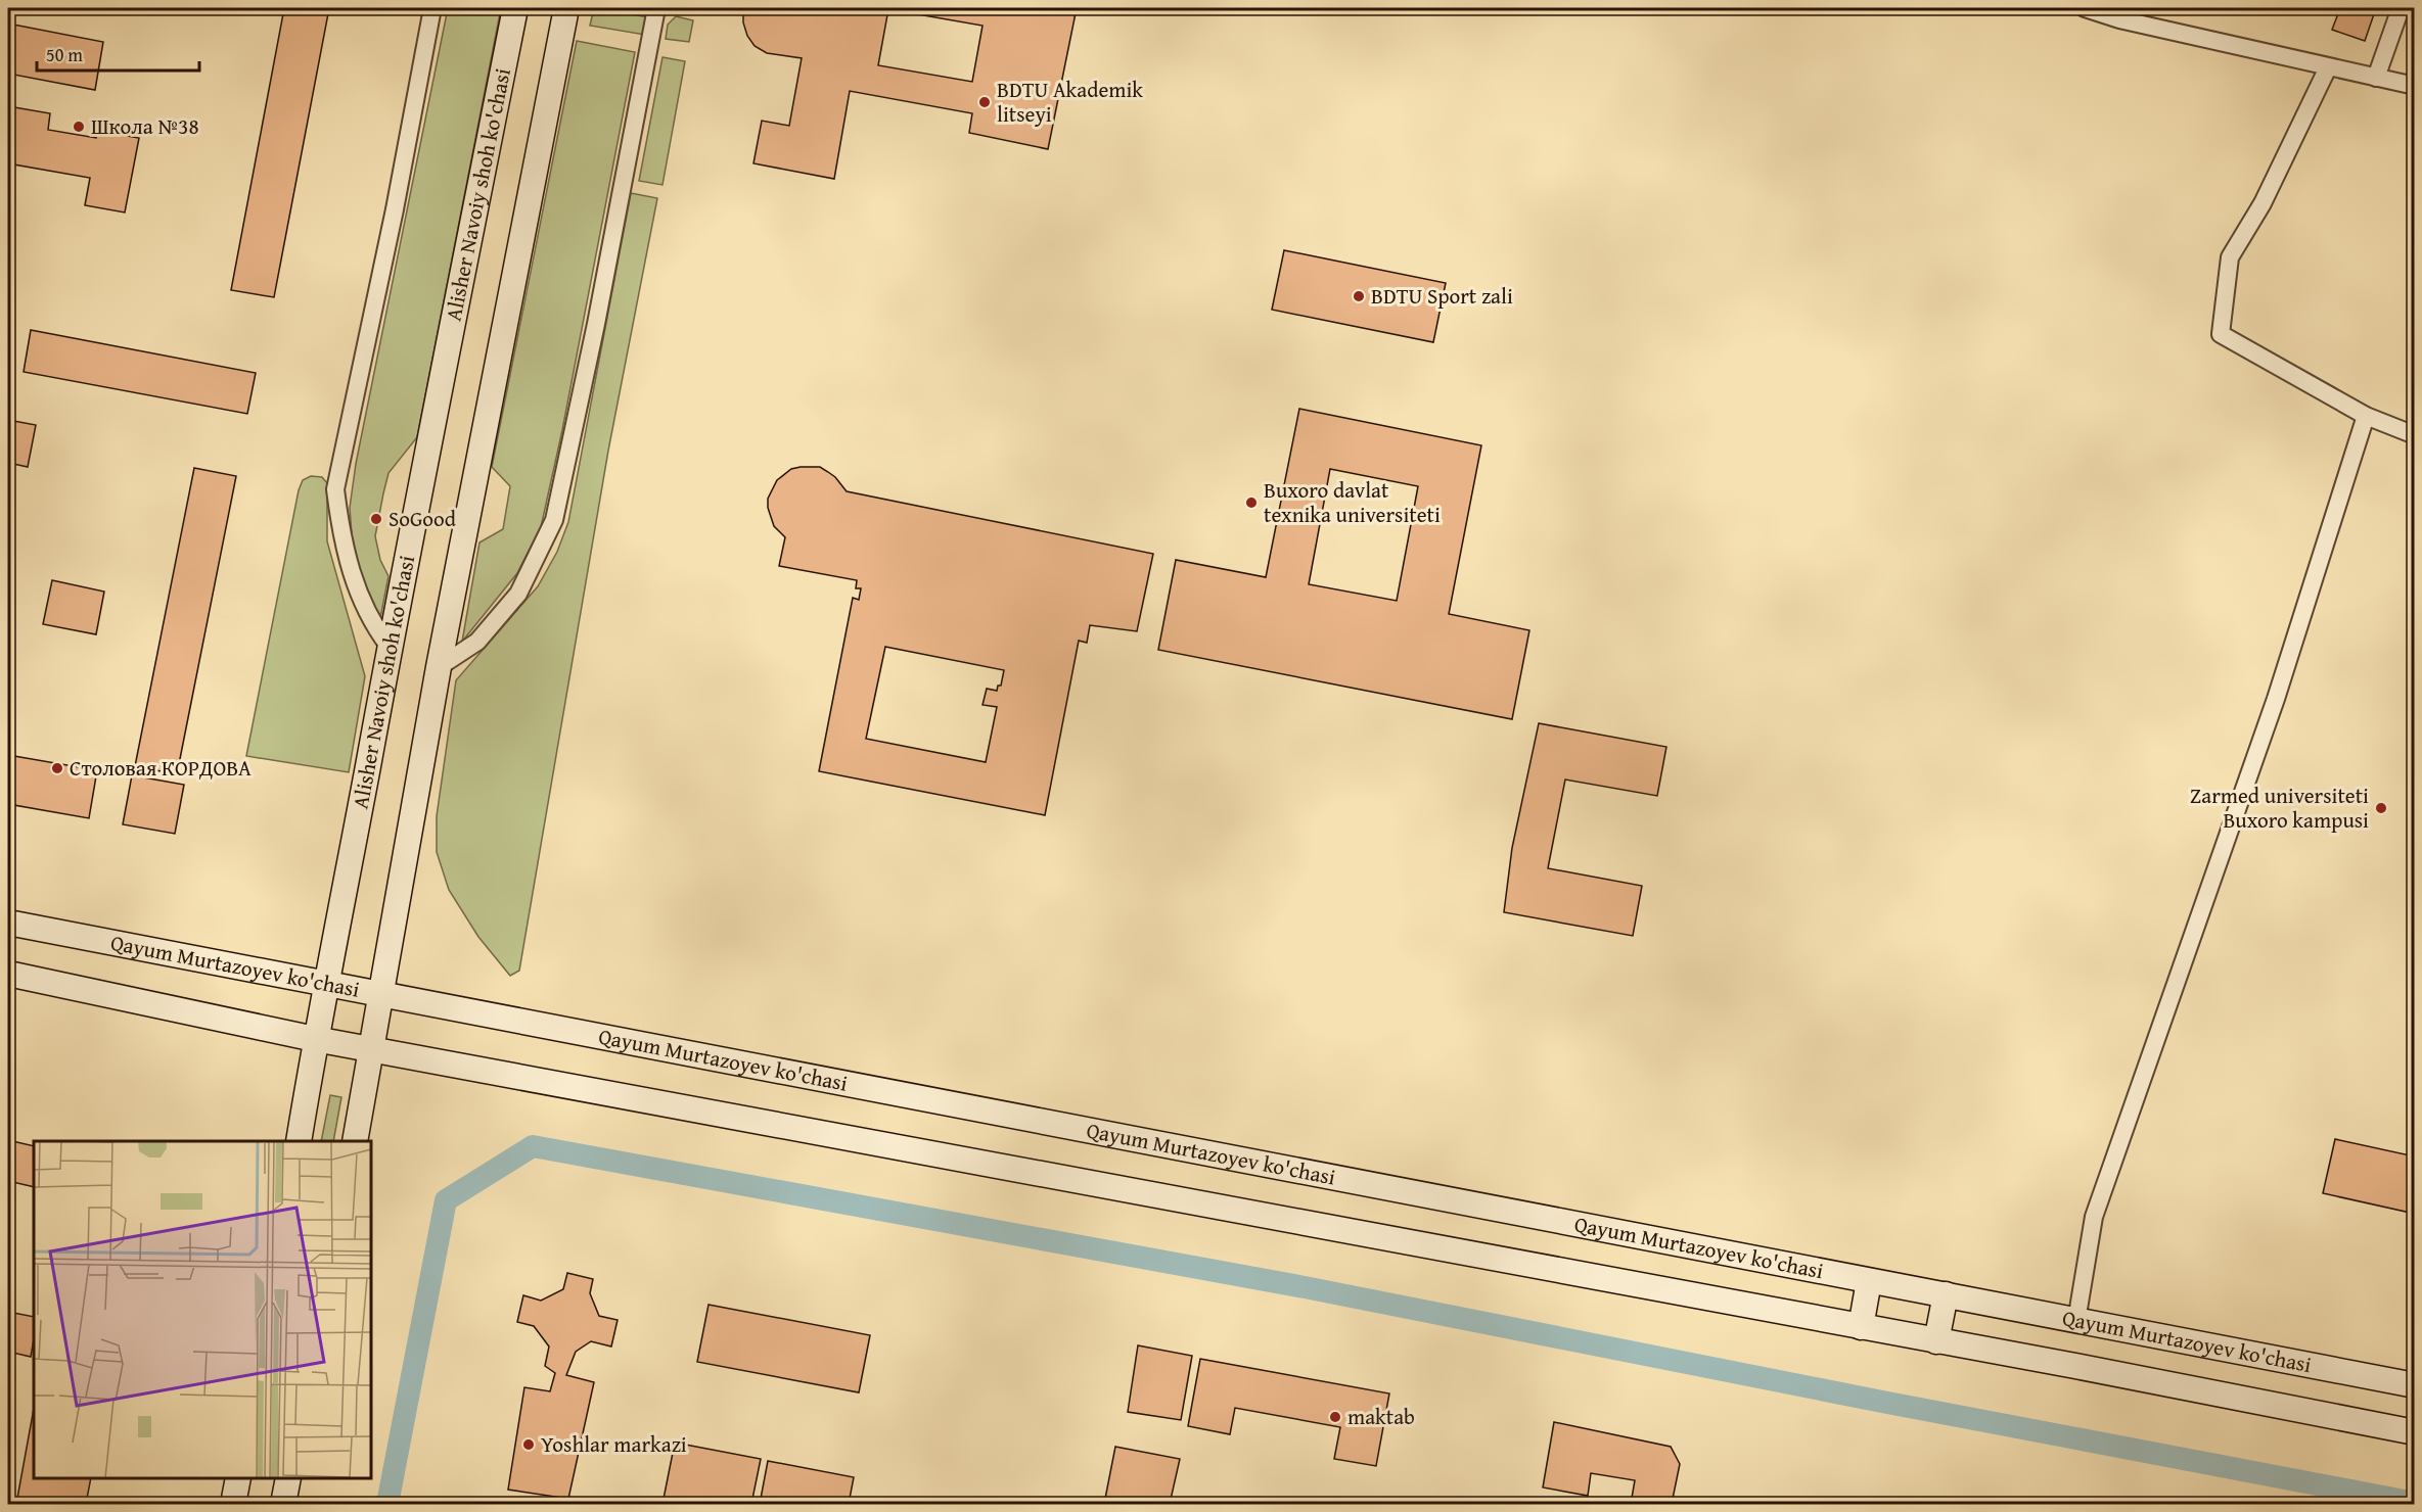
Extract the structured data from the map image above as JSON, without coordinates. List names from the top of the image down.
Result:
{
  "streets": {
    "street": ["Alisher Navoiy shoh ko'chasi", "Qayum Murtazoyev ko'chasi"]
  },
  "crossings": [
    ["Alisher Navoiy shoh ko'chasi", "Qayum Murtazoyev ko'chasi"]
  ],
  "places": [
    "BDTU Akademik litseyi",
    "Школа №38",
    "BDTU Sport zali",
    "Buxoro davlat texnika universiteti",
    "SoGood",
    "Столовая КОРДОВА",
    "Zarmed universiteti Buxoro kampusi",
    "maktab",
    "Yoshlar markazi"
  ],
  "scale_bar": "50 m"
}
